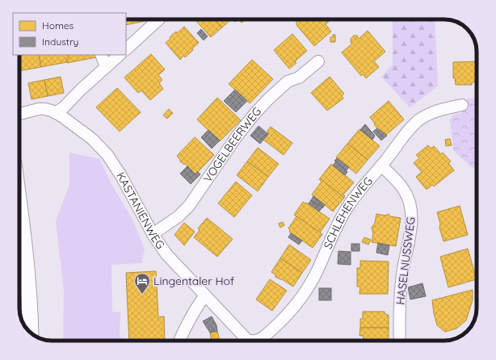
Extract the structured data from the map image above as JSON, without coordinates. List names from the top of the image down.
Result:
{
  "streets": {
    "street": [
      "VOGELBEERWEG",
      "KASTANIENWEG",
      "SCHLEHENWEG",
      "HASELNUSSWEG"
    ]
  },
  "crossings": [
    ["VOGELBEERWEG", "KASTANIENWEG"],
    ["SCHLEHENWEG", "HASELNUSSWEG"]
  ],
  "places": {
    "hotel": ["Lingentaler Hof"]
  },
  "legend": ["Homes", "Industry"]
}
